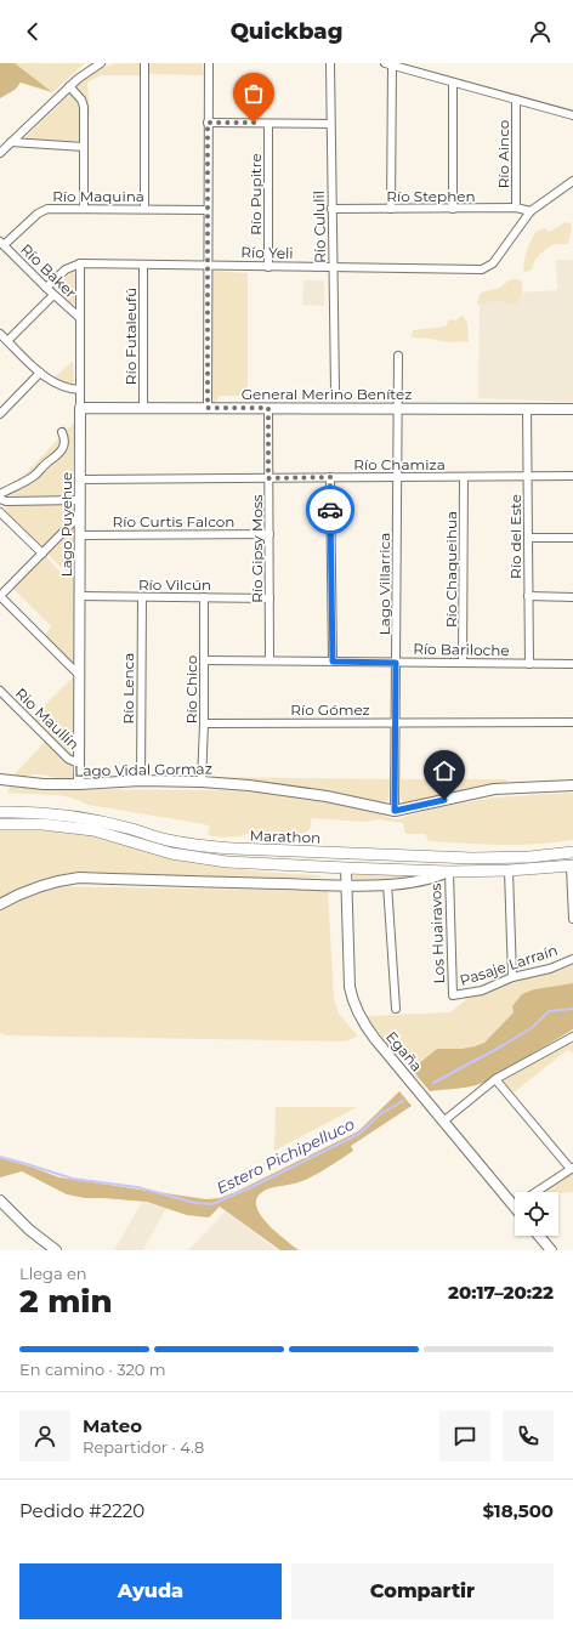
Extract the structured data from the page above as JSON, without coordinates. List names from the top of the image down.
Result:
{
  "streets": {
    "main road": ["Marathon"],
    "street": [
      "Río Ainco",
      "Río Pupitre",
      "Río Maquina",
      "Río Stephen",
      "Río Cululil",
      "Río Yeli",
      "Río Baker",
      "Río Futaleufú",
      "General Merino Benítez",
      "Río Chamiza",
      "Río Curtis Falcon",
      "Lago Puyehue",
      "Río del Este",
      "Río Gipsy Moss",
      "Río Chaqueihua",
      "Río Vilcún",
      "Lago Villarrica",
      "Río Bariloche",
      "Río Lenca",
      "Río Chico",
      "Río Gómez",
      "Rio Maullín",
      "Lago Vidal Gormaz",
      "Los Huairavos",
      "Pasaje Larraín",
      "Egaña"
    ]
  },
  "crossings": [
    ["Río Ainco", "Río Stephen"],
    ["Río Pupitre", "Río Yeli"],
    ["Río Maquina", "Río Baker"],
    ["Río Stephen", "Río Cululil"],
    ["Río Stephen", "Río Yeli"],
    ["Río Cululil", "Río Yeli"],
    ["Río Yeli", "Río Futaleufú"],
    ["Río Yeli", "Lago Puyehue"],
    ["Río Baker", "Lago Puyehue"],
    ["Río Futaleufú", "General Merino Benítez"],
    ["General Merino Benítez", "Lago Puyehue"],
    ["General Merino Benítez", "Río del Este"],
    ["General Merino Benítez", "Río Gipsy Moss"],
    ["General Merino Benítez", "Lago Villarrica"],
    ["Río Chamiza", "Lago Puyehue"],
    ["Río Chamiza", "Río del Este"],
    ["Río Chamiza", "Río Gipsy Moss"],
    ["Río Chamiza", "Río Chaqueihua"],
    ["Río Chamiza", "Lago Villarrica"],
    ["Río Curtis Falcon", "Lago Puyehue"],
    ["Río Curtis Falcon", "Río Gipsy Moss"],
    ["Lago Puyehue", "Río Vilcún"],
    ["Lago Puyehue", "Rio Maullín"],
    ["Lago Puyehue", "Lago Vidal Gormaz"],
    ["Río del Este", "Río Bariloche"],
    ["Río Gipsy Moss", "Río Vilcún"],
    ["Río Gipsy Moss", "Río Bariloche"],
    ["Río Chaqueihua", "Río Bariloche"],
    ["Río Vilcún", "Río Lenca"],
    ["Río Vilcún", "Río Chico"],
    ["Lago Villarrica", "Río Bariloche"],
    ["Lago Villarrica", "Río Gómez"],
    ["Lago Villarrica", "Lago Vidal Gormaz"],
    ["Río Bariloche", "Río Chico"],
    ["Río Lenca", "Lago Vidal Gormaz"],
    ["Río Chico", "Río Gómez"],
    ["Río Chico", "Lago Vidal Gormaz"],
    ["Marathon", "Los Huairavos"],
    ["Marathon", "Egaña"],
    ["Los Huairavos", "Pasaje Larraín"]
  ],
  "water": ["Estero Pichipelluco"],
  "page": {
    "header": "Quickbag",
    "heading": ["2 min", "Llega en", "20:17–20:22"],
    "panel": [
      "Mateo",
      "Repartidor · 4.8",
      "Pedido #2220",
      "$18,500"
    ],
    "bar": "En camino · 320 m",
    "buttons": ["Ayuda", "Compartir"]
  }
}
